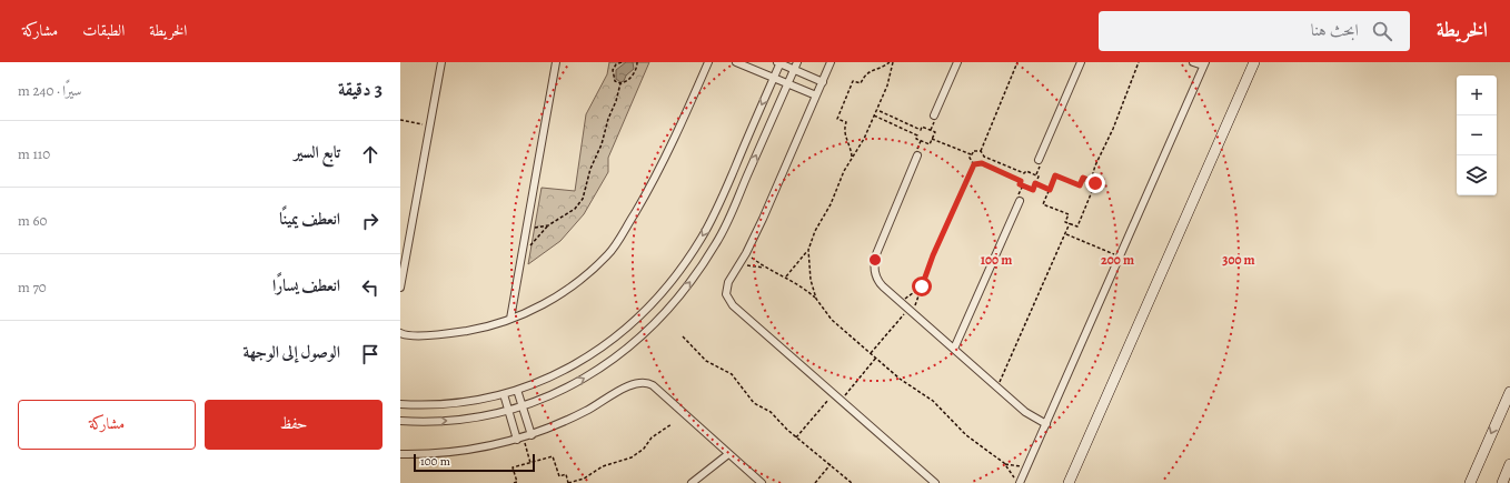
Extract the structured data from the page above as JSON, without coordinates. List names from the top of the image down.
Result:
{
  "scale_bar": "100 m",
  "page": {
    "header": "الخريطة",
    "search": "ابحث هنا",
    "nav": ["الخريطة", "الطبقات", "مشاركة"],
    "heading": ["3 دقيقة", "سيرًا · 240 m"],
    "map_buttons": ["+", "−"],
    "list": [
      ["تابع السير", "110 m"],
      ["انعطف يمينًا", "60 m"],
      ["انعطف يسارًا", "70 m"],
      "الوصول إلى الوجهة"
    ],
    "buttons": ["حفظ", "مشاركة"],
    "scale": "100 m"
  },
  "rings": ["100 m", "200 m", "300 m"]
}
